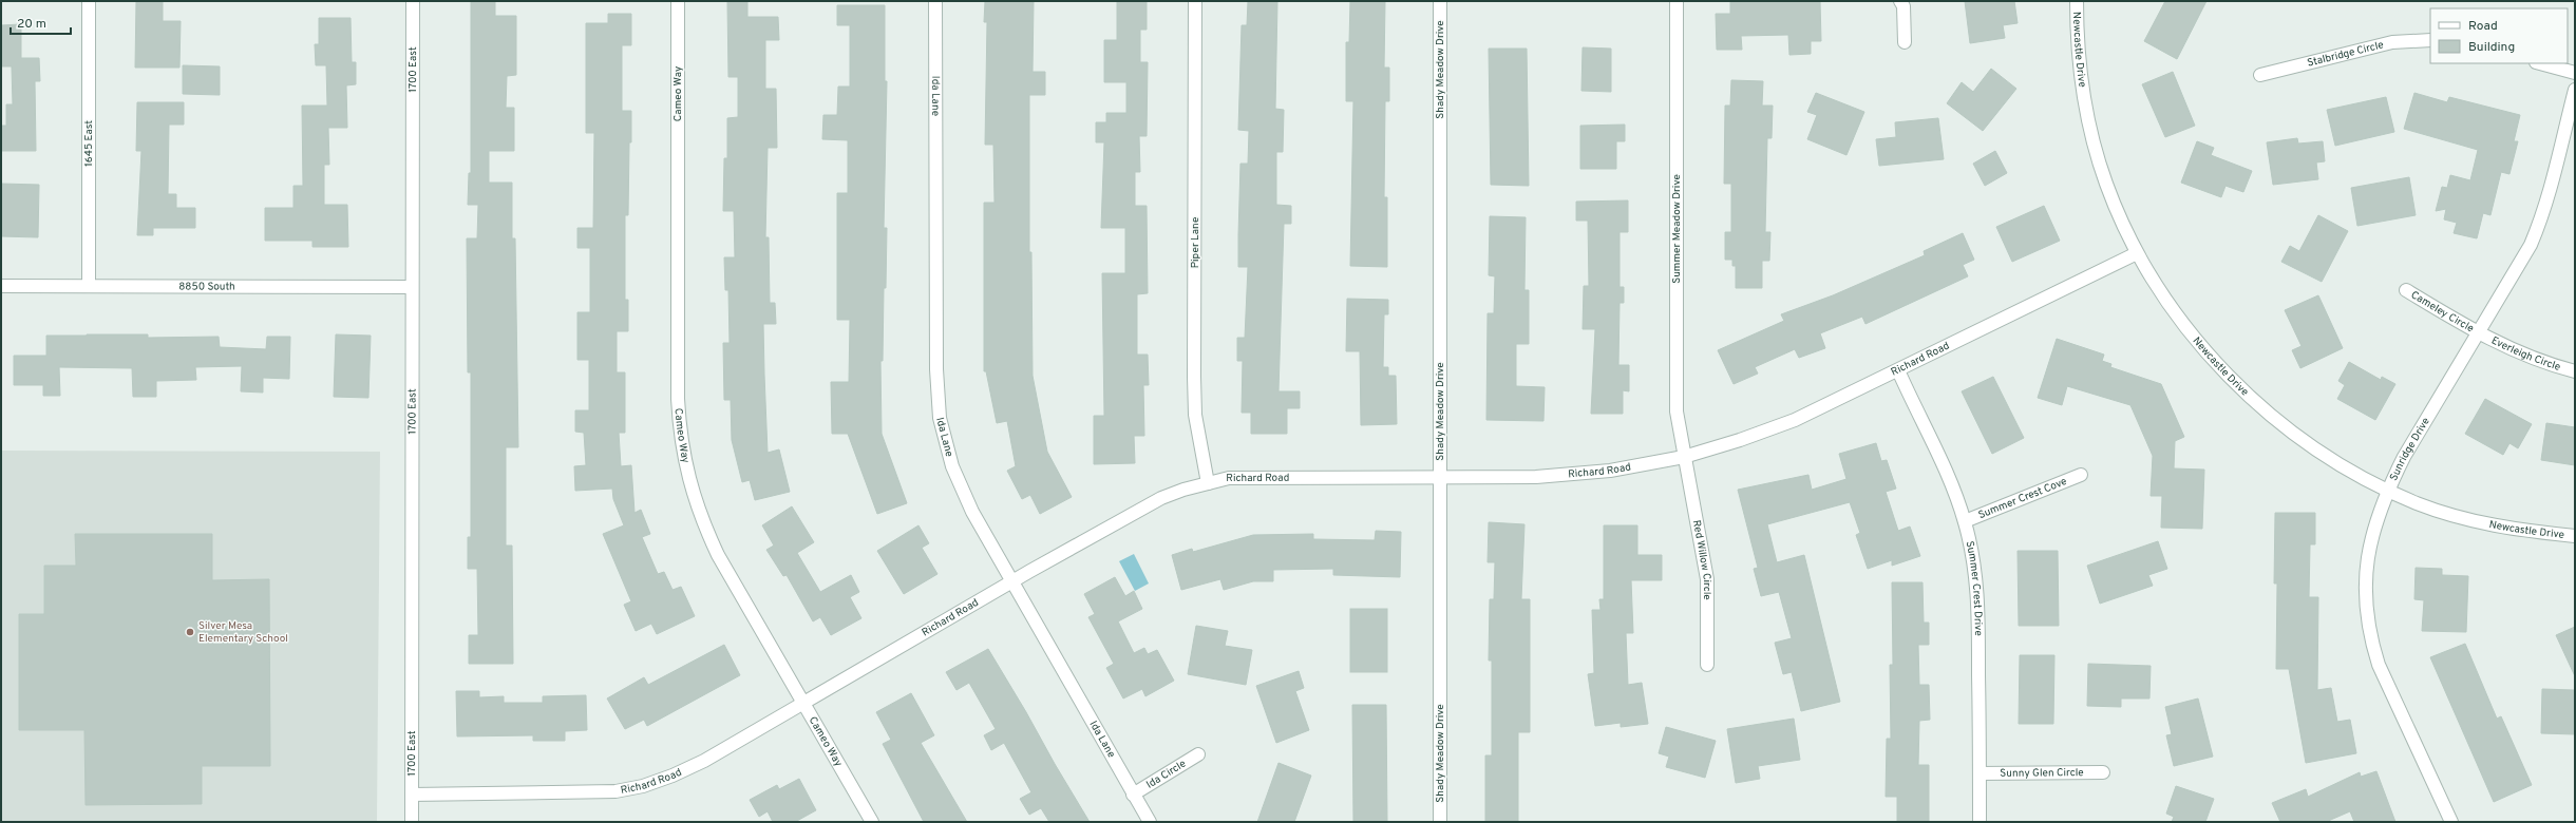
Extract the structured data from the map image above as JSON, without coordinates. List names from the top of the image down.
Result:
{
  "streets": {
    "street": [
      "Newcastle Drive",
      "Stalbridge Circle",
      "1700 East",
      "Shady Meadow Drive",
      "Cameo Way",
      "Ida Lane",
      "1645 East",
      "Summer Meadow Drive",
      "Piper Lane",
      "8850 South",
      "Cameley Circle",
      "Everleigh Circle",
      "Richard Road",
      "Sunridge Drive",
      "Summer Crest Cove",
      "Red Willow Circle",
      "Summer Crest Drive",
      "Sunny Glen Circle",
      "Ida Circle"
    ]
  },
  "crossings": [
    ["Newcastle Drive", "Richard Road"],
    ["Newcastle Drive", "Sunridge Drive"],
    ["1700 East", "8850 South"],
    ["1700 East", "Richard Road"],
    ["Shady Meadow Drive", "Richard Road"],
    ["Cameo Way", "Richard Road"],
    ["Ida Lane", "Richard Road"],
    ["Ida Lane", "Ida Circle"],
    ["1645 East", "8850 South"],
    ["Summer Meadow Drive", "Richard Road"],
    ["Summer Meadow Drive", "Red Willow Circle"],
    ["Piper Lane", "Richard Road"],
    ["Cameley Circle", "Everleigh Circle"],
    ["Cameley Circle", "Sunridge Drive"],
    ["Everleigh Circle", "Sunridge Drive"],
    ["Richard Road", "Red Willow Circle"],
    ["Richard Road", "Summer Crest Drive"],
    ["Summer Crest Cove", "Summer Crest Drive"],
    ["Summer Crest Drive", "Sunny Glen Circle"]
  ],
  "places": ["Silver Mesa Elementary School"],
  "legend": ["Road", "Building"],
  "scale_bar": "20 m"
}
